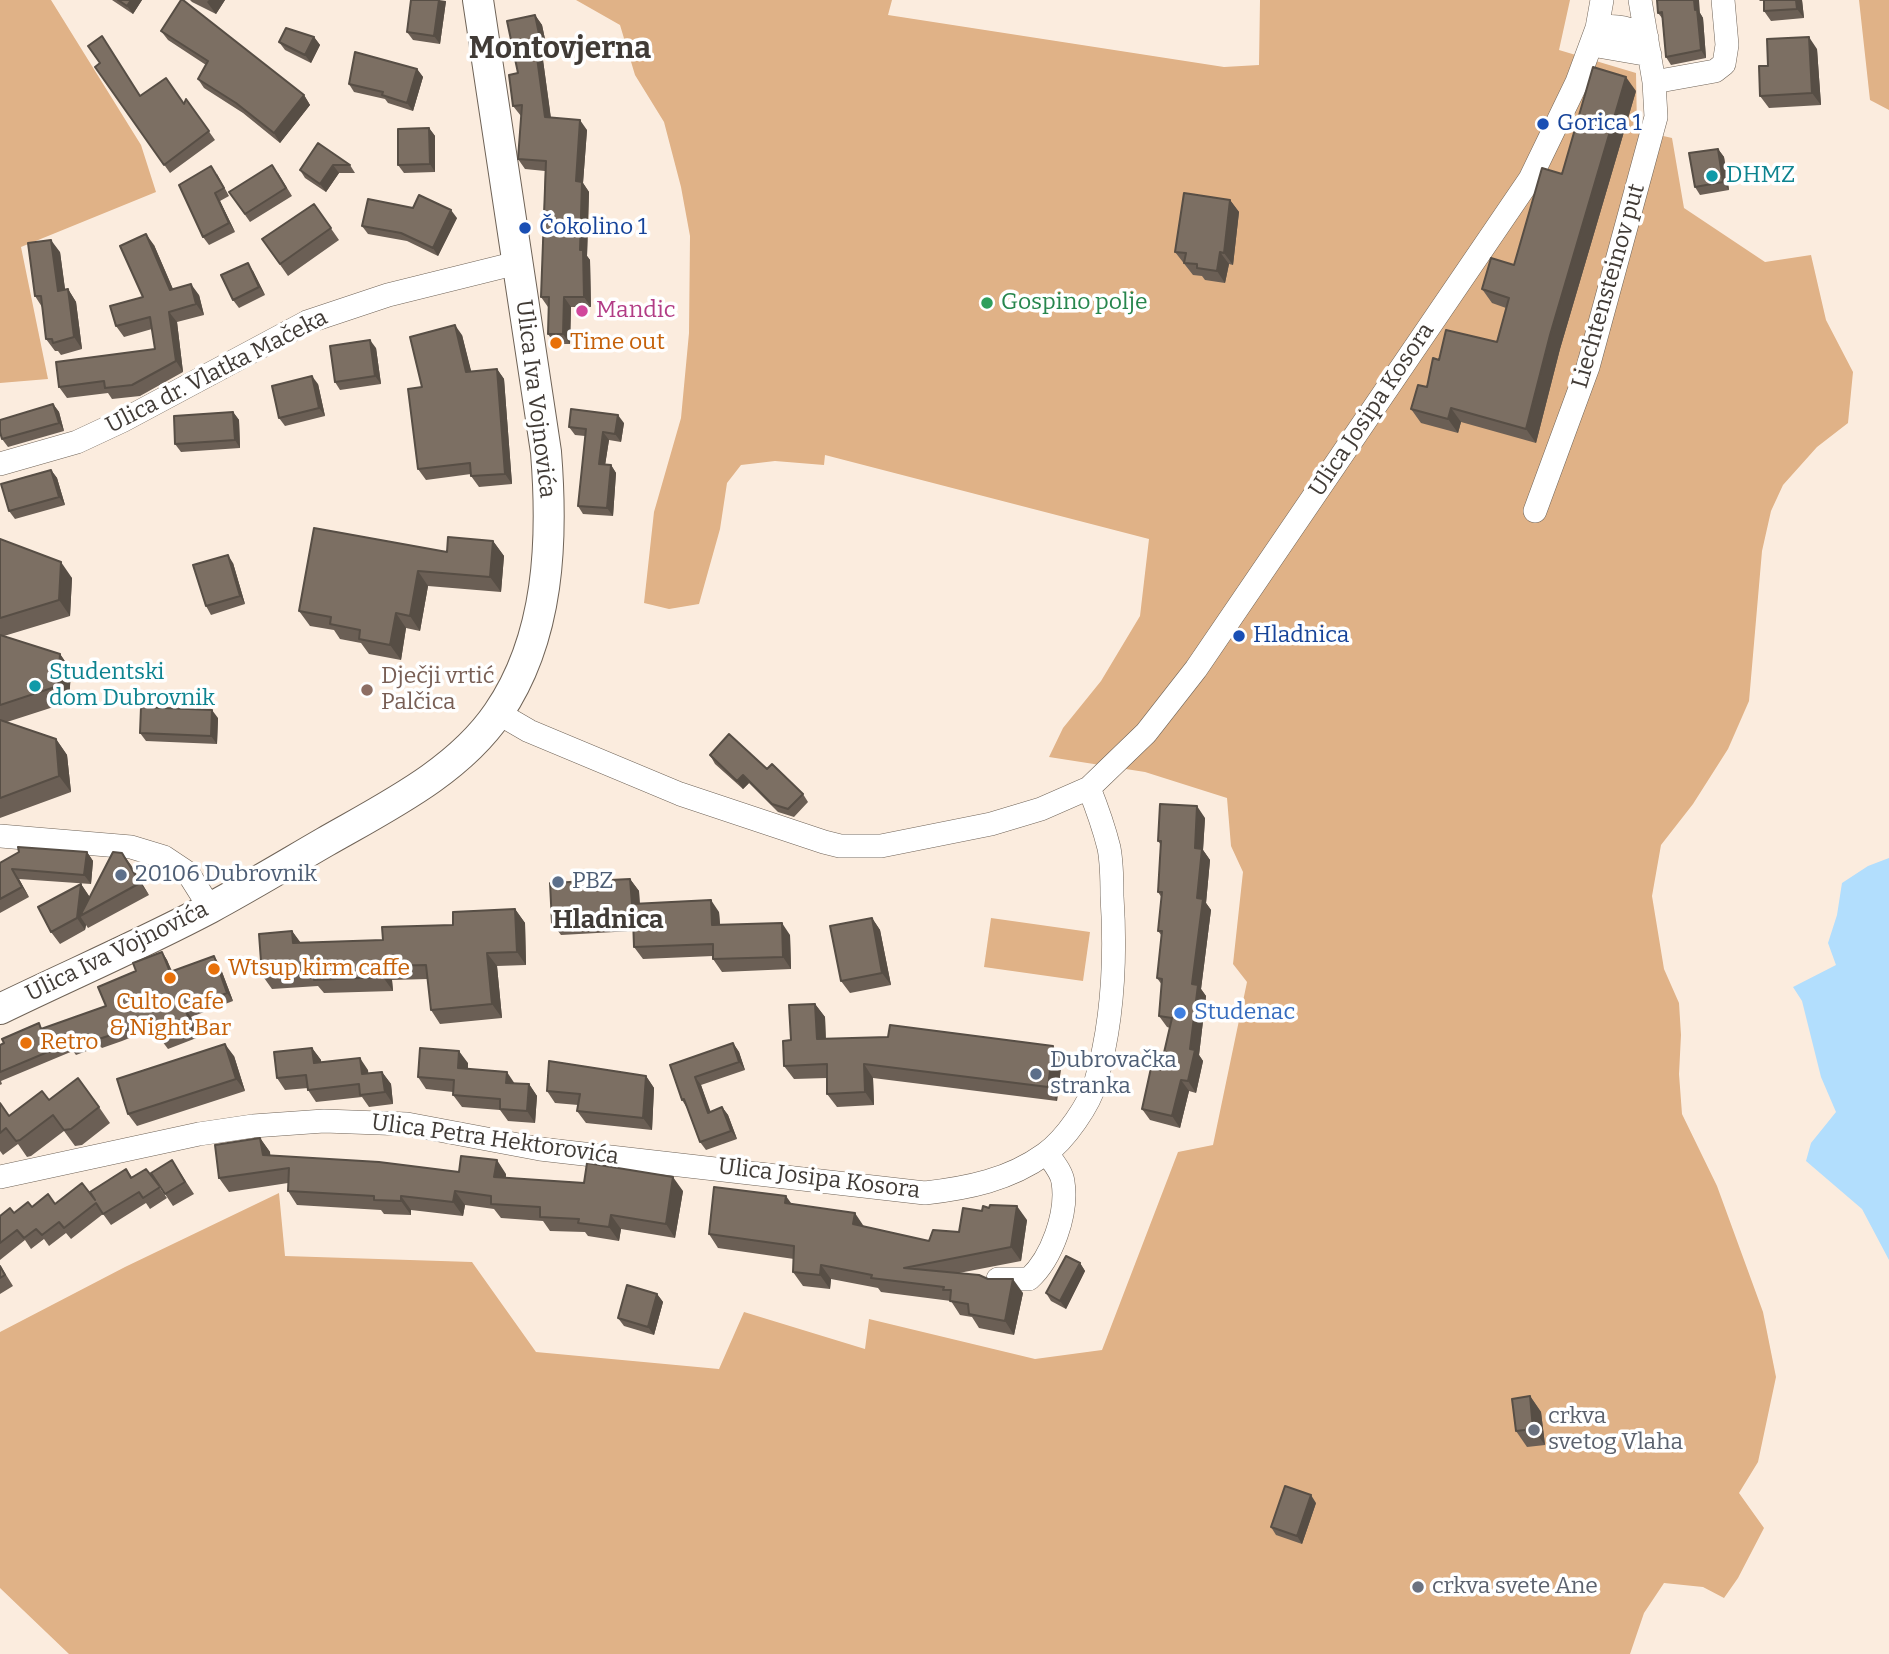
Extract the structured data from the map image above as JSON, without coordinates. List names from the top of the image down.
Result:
{
  "streets": {
    "main road": ["Ulica Iva Vojnovića"],
    "street": [
      "Liechtensteinov put",
      "Ulica dr. Vlatka Mačeka",
      "Ulica Josipa Kosora",
      "Ulica Petra Hektorovića"
    ]
  },
  "crossings": [
    ["Ulica dr. Vlatka Mačeka", "Ulica Iva Vojnovića"],
    ["Ulica Iva Vojnovića", "Ulica Josipa Kosora"],
    ["Ulica Josipa Kosora", "Ulica Petra Hektorovića"]
  ],
  "districts": ["Montovjerna", "Hladnica"],
  "places": [
    "Gorica 1",
    "DHMZ",
    "Čokolino 1",
    "Gospino polje",
    "Mandic",
    "Time out",
    "Hladnica",
    "Studentski dom Dubrovnik",
    "Dječji vrtić Palčica",
    "20106 Dubrovnik",
    "PBZ",
    "Wtsup kirm caffe",
    "Culto Cafe & Night Bar",
    "Studenac",
    "Retro",
    "Dubrovačka stranka",
    "crkva svetog Vlaha",
    "crkva svete Ane"
  ]
}
